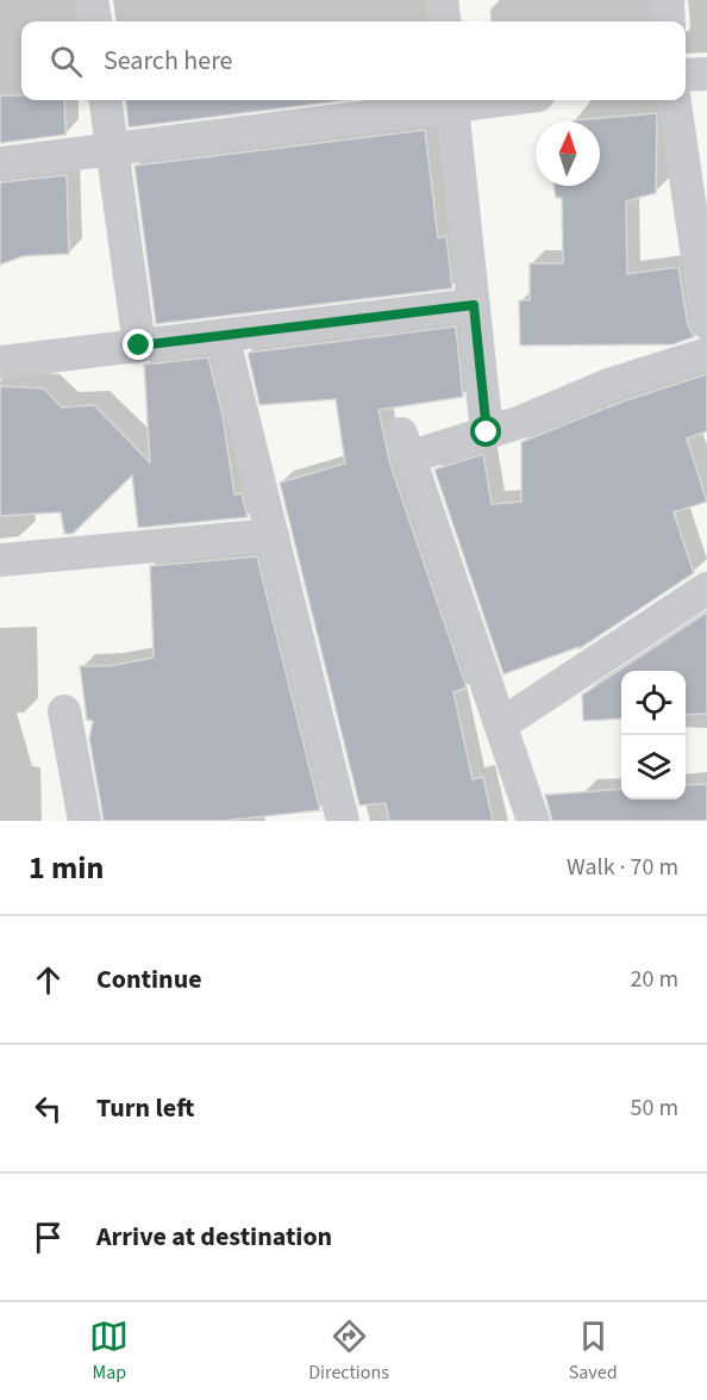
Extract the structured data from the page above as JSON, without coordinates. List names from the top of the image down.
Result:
{
  "north": "top",
  "page": {
    "search": "Search here",
    "heading": ["1 min", "Walk · 70 m"],
    "list": [
      ["Continue", "20 m"],
      ["Turn left", "50 m"],
      "Arrive at destination"
    ],
    "nav": ["Map", "Directions", "Saved"]
  }
}
